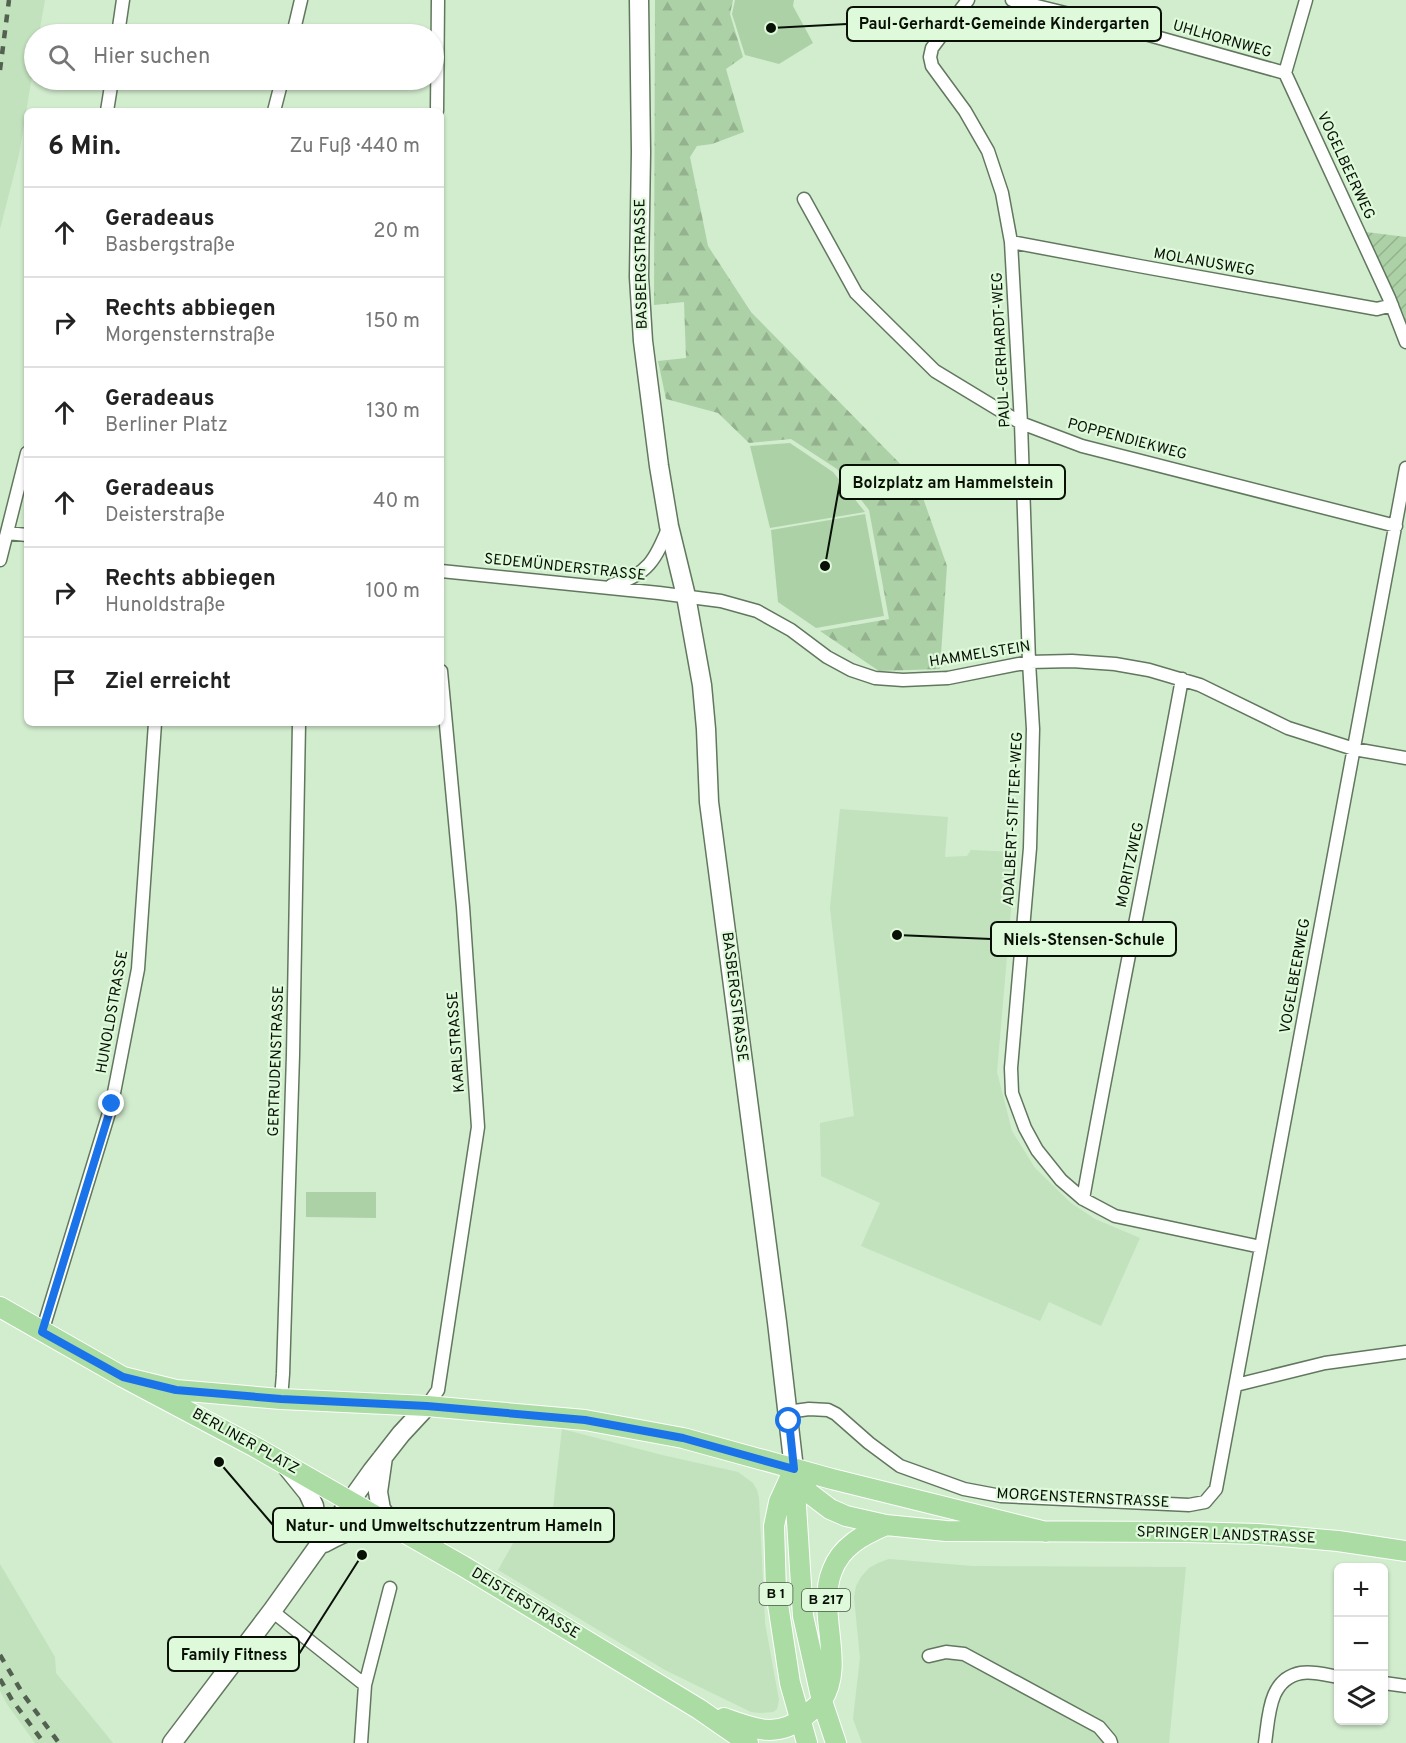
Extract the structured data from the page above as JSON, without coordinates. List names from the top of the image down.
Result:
{
  "streets": {
    "main road": [
      "BASBERGSTRASSE",
      "BERLINER PLATZ",
      "SPRINGER LANDSTRASSE",
      "B 1",
      "B 217",
      "DEISTERSTRASSE"
    ],
    "street": [
      "UHLHORNWEG",
      "VOGELBEERWEG",
      "MOLANUSWEG",
      "PAUL-GERHARDT-WEG",
      "POPPENDIEKWEG",
      "SEDEMÜNDERSTRASSE",
      "HAMMELSTEIN",
      "ADALBERT-STIFTER-WEG",
      "MORITZWEG",
      "HUNOLDSTRASSE",
      "KARLSTRASSE",
      "GERTRUDENSTRASSE",
      "MORGENSTERNSTRASSE"
    ]
  },
  "crossings": [
    ["UHLHORNWEG", "VOGELBEERWEG"],
    ["VOGELBEERWEG", "MOLANUSWEG"],
    ["VOGELBEERWEG", "POPPENDIEKWEG"],
    ["VOGELBEERWEG", "HAMMELSTEIN"],
    ["VOGELBEERWEG", "ADALBERT-STIFTER-WEG"],
    ["VOGELBEERWEG", "MORGENSTERNSTRASSE"],
    ["MOLANUSWEG", "PAUL-GERHARDT-WEG"],
    ["BASBERGSTRASSE", "SEDEMÜNDERSTRASSE"],
    ["BASBERGSTRASSE", "HAMMELSTEIN"],
    ["BASBERGSTRASSE", "MORGENSTERNSTRASSE"],
    ["BASBERGSTRASSE", "SPRINGER LANDSTRASSE"],
    ["BASBERGSTRASSE", "B 1"],
    ["PAUL-GERHARDT-WEG", "POPPENDIEKWEG"],
    ["PAUL-GERHARDT-WEG", "HAMMELSTEIN"],
    ["PAUL-GERHARDT-WEG", "ADALBERT-STIFTER-WEG"],
    ["SEDEMÜNDERSTRASSE", "HAMMELSTEIN"],
    ["HAMMELSTEIN", "ADALBERT-STIFTER-WEG"],
    ["HAMMELSTEIN", "MORITZWEG"],
    ["ADALBERT-STIFTER-WEG", "MORITZWEG"],
    ["KARLSTRASSE", "BERLINER PLATZ"],
    ["GERTRUDENSTRASSE", "BERLINER PLATZ"],
    ["BERLINER PLATZ", "DEISTERSTRASSE"],
    ["SPRINGER LANDSTRASSE", "B 1"],
    ["SPRINGER LANDSTRASSE", "B 217"],
    ["B 1", "B 217"],
    ["B 1", "DEISTERSTRASSE"],
    ["B 217", "DEISTERSTRASSE"]
  ],
  "places": [
    "Paul-Gerhardt-Gemeinde Kindergarten",
    "Bolzplatz am Hammelstein",
    "Niels-Stensen-Schule",
    "Natur- und Umweltschutzzentrum Hameln",
    "Family Fitness"
  ],
  "page": {
    "search": "Hier suchen",
    "heading": ["6 Min.", "Zu Fuß · 440 m"],
    "list": [
      ["Geradeaus", "Basbergstraße", "20 m"],
      ["Rechts abbiegen", "Morgensternstraße", "150 m"],
      ["Geradeaus", "Berliner Platz", "130 m"],
      ["Geradeaus", "Deisterstraße", "40 m"],
      ["Rechts abbiegen", "Hunoldstraße", "100 m"],
      "Ziel erreicht"
    ],
    "map_buttons": ["+", "−"]
  }
}
